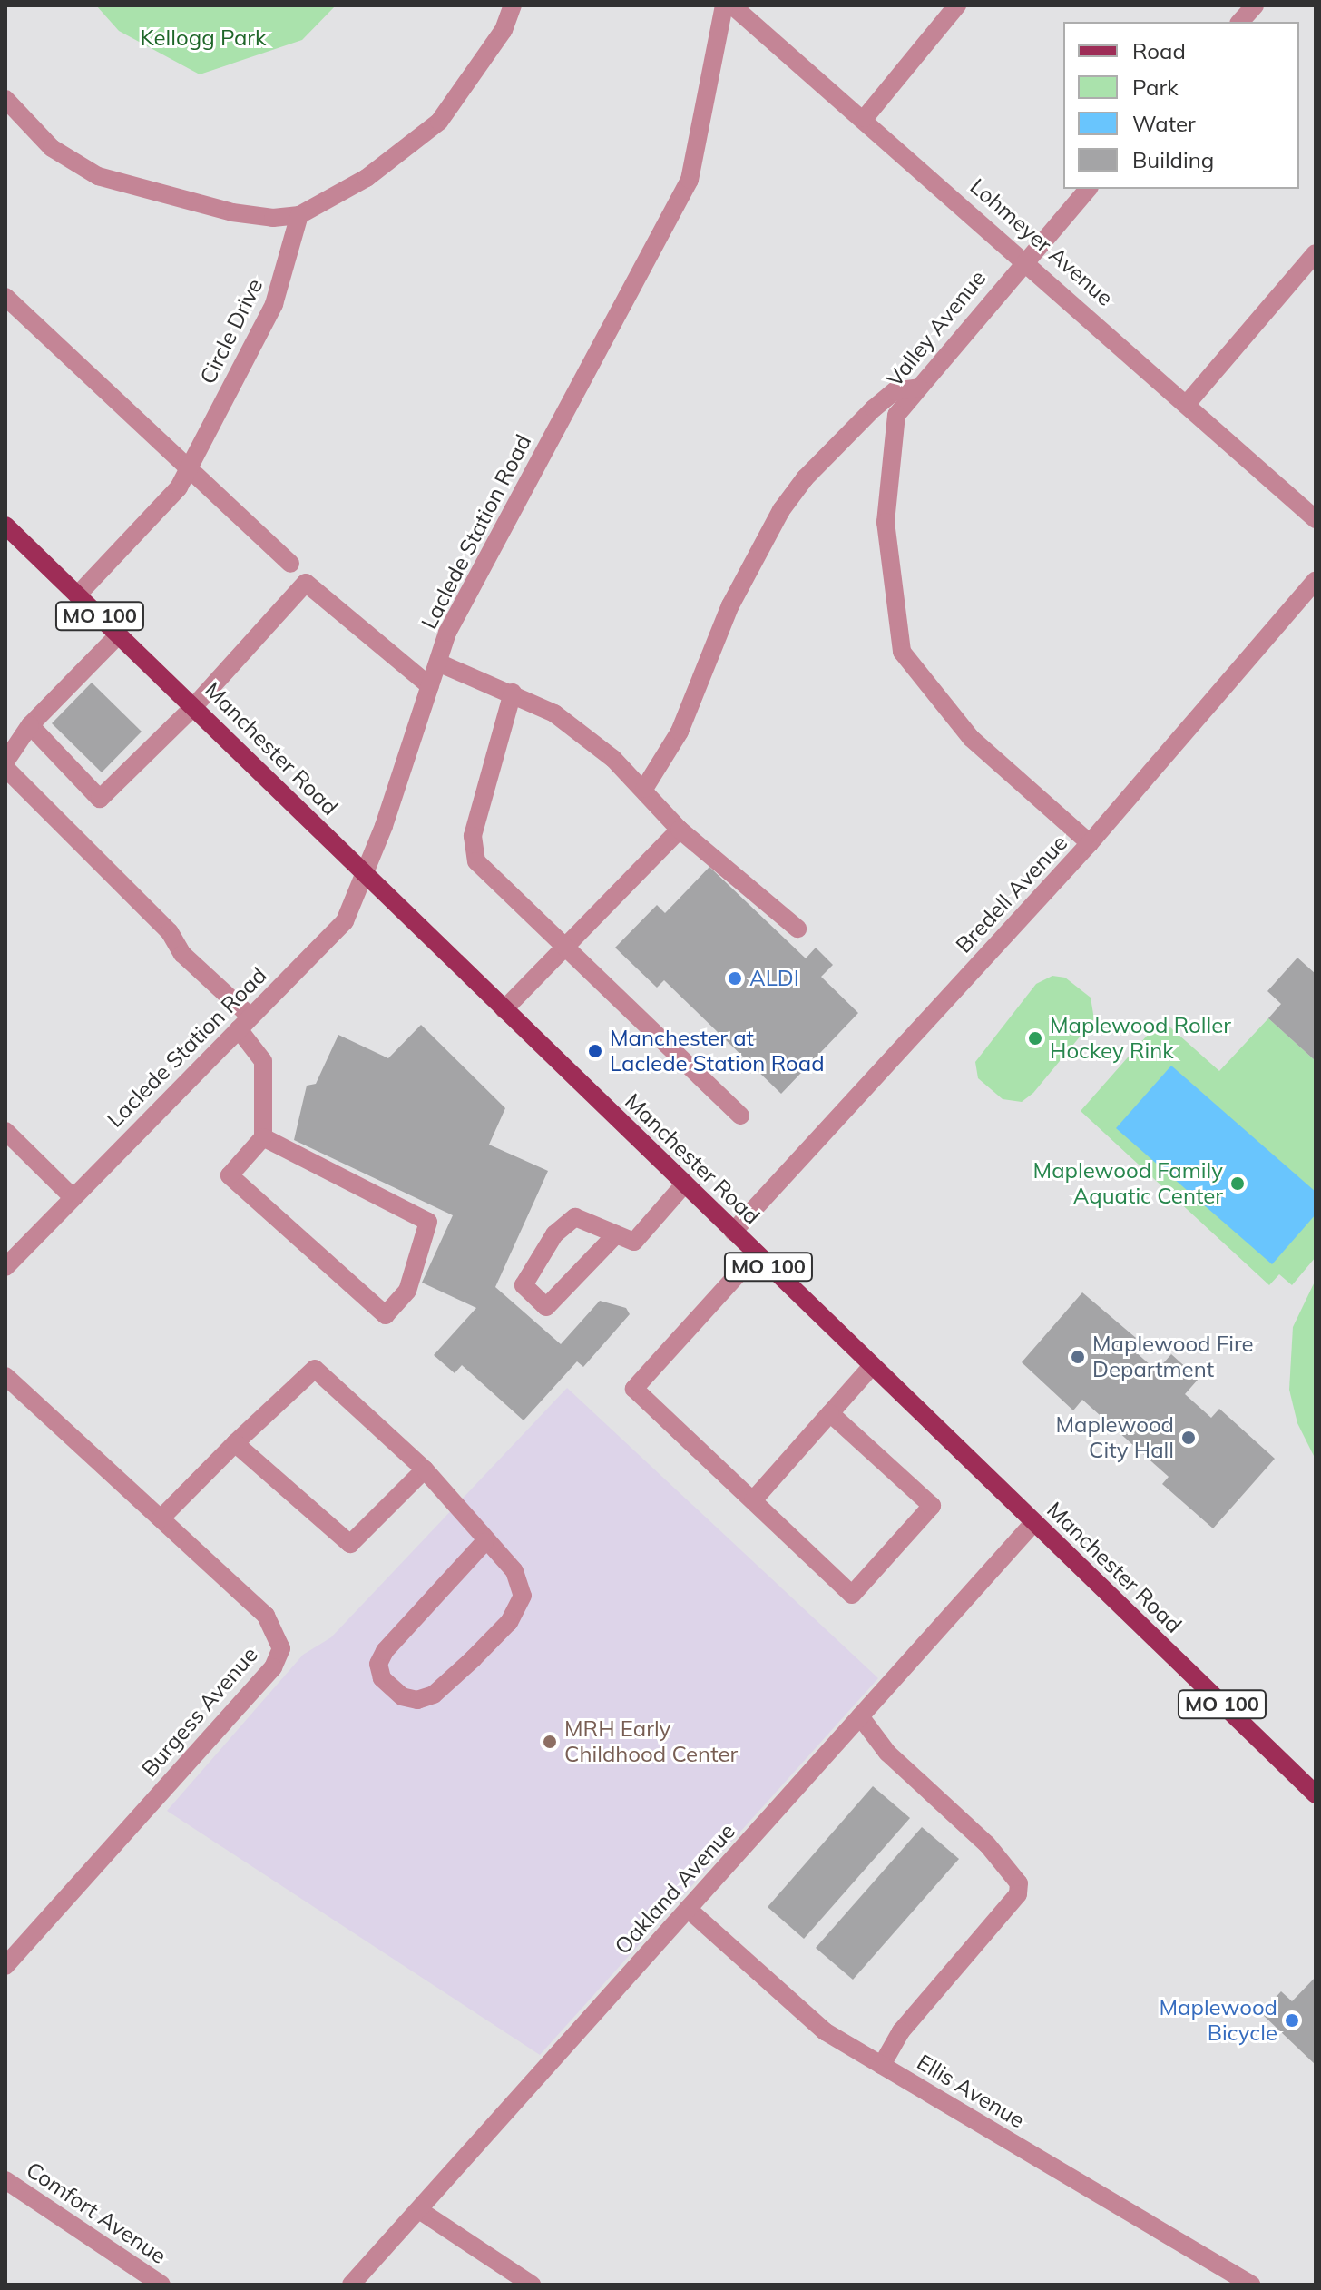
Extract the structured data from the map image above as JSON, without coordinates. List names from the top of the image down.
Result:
{
  "streets": {
    "main road": ["MO 100", "Manchester Road"],
    "street": [
      "Lohmeyer Avenue",
      "Valley Avenue",
      "Circle Drive",
      "Laclede Station Road",
      "Bredell Avenue",
      "Burgess Avenue",
      "Oakland Avenue",
      "Ellis Avenue",
      "Comfort Avenue"
    ]
  },
  "crossings": [
    ["Lohmeyer Avenue", "Valley Avenue"],
    ["Valley Avenue", "Bredell Avenue"],
    ["Circle Drive", "Manchester Road"],
    ["Laclede Station Road", "Manchester Road"],
    ["Manchester Road", "Bredell Avenue"],
    ["Manchester Road", "Oakland Avenue"],
    ["Oakland Avenue", "Ellis Avenue"]
  ],
  "parks": ["Kellogg Park"],
  "places": [
    "ALDI",
    "Maplewood Roller Hockey Rink",
    "Manchester at Laclede Station Road",
    "Maplewood Family Aquatic Center",
    "Maplewood Fire Department",
    "Maplewood City Hall",
    "MRH Early Childhood Center",
    "Maplewood Bicycle"
  ],
  "legend": [
    "Road",
    "Park",
    "Water",
    "Building"
  ]
}
